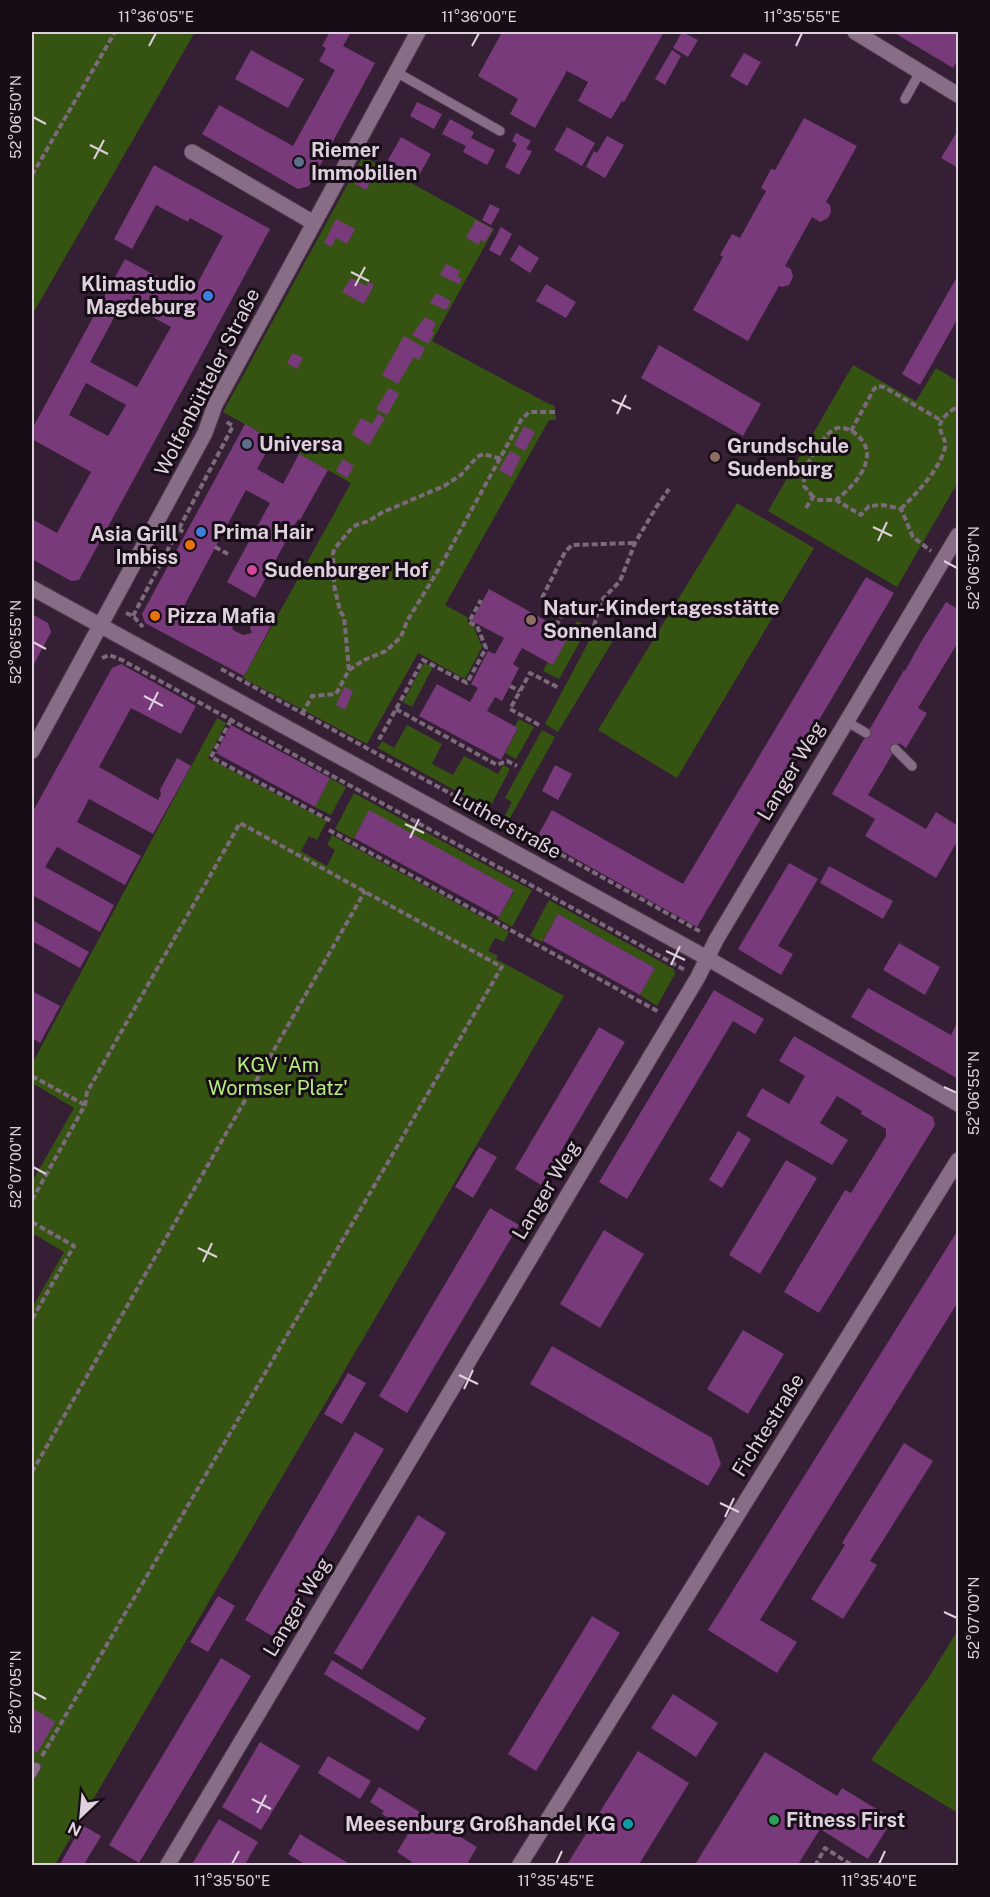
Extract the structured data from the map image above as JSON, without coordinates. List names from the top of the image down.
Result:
{
  "streets": {
    "street": [
      "Wolfenbütteler Straße",
      "Langer Weg",
      "Lutherstraße",
      "Fichtestraße"
    ]
  },
  "crossings": [
    ["Wolfenbütteler Straße", "Lutherstraße"],
    ["Langer Weg", "Lutherstraße"]
  ],
  "parks": ["KGV 'Am Wormser Platz'"],
  "places": [
    "Riemer Immobilien",
    "Klimastudio Magdeburg",
    "Universa",
    "Grundschule Sudenburg",
    "Prima Hair",
    "Asia Grill Imbiss",
    "Sudenburger Hof",
    "Pizza Mafia",
    "Natur-Kindertagesstätte Sonnenland",
    "Fitness First",
    "Meesenburg Großhandel KG"
  ],
  "north": "bottom left",
  "coordinates": [
    "11°36'05\"E",
    "11°36'00\"E",
    "11°35'55\"E",
    "52°06'50\"N",
    "52°06'55\"N",
    "52°07'00\"N",
    "52°07'05\"N",
    "11°35'50\"E",
    "11°35'45\"E",
    "11°35'40\"E"
  ]
}
